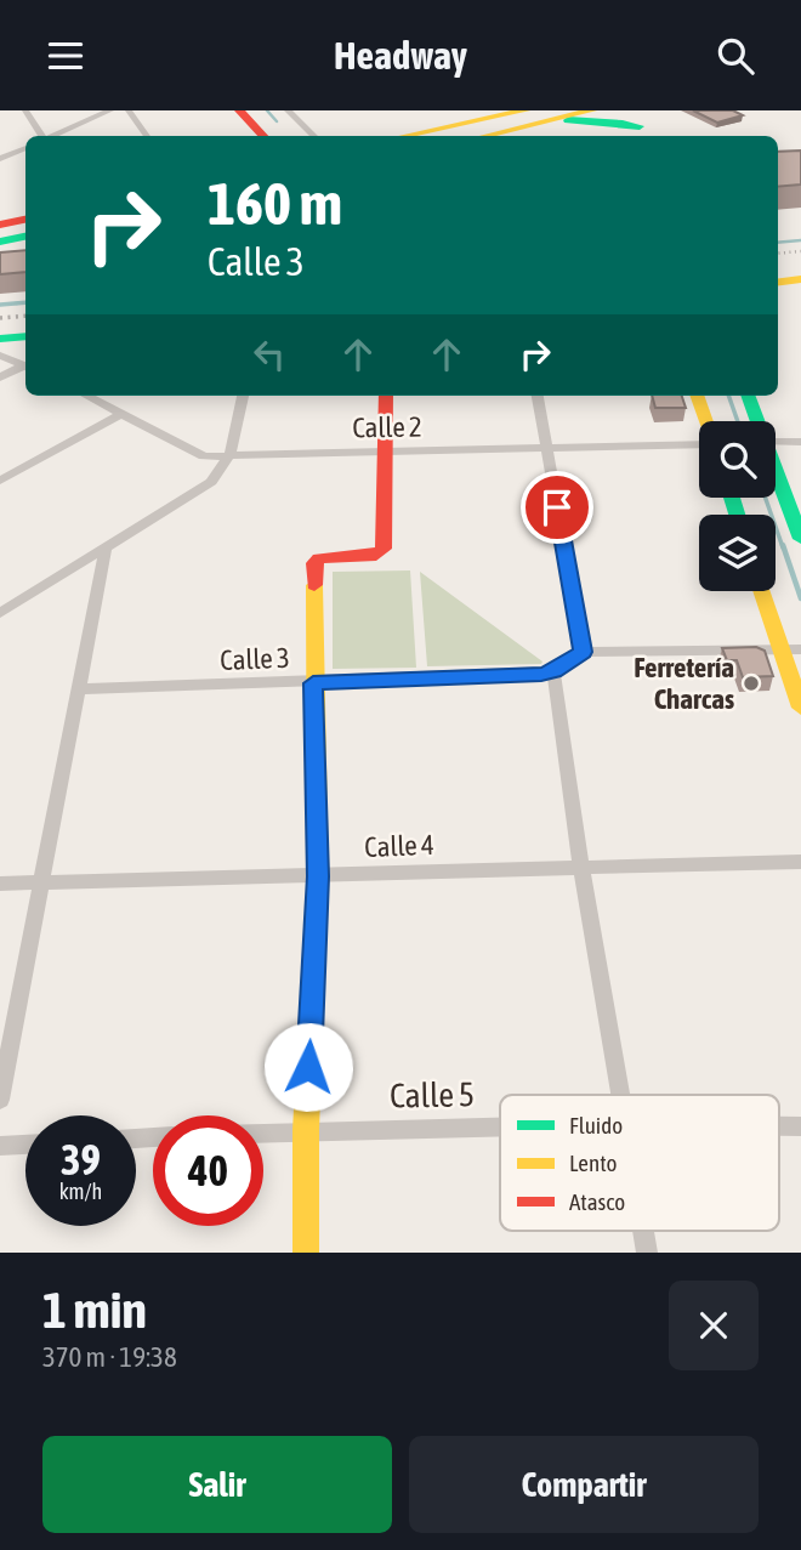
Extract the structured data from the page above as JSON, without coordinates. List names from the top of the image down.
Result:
{
  "streets": {
    "street": [
      "Calle 2",
      "Calle 3",
      "Calle 4",
      "Calle 5"
    ]
  },
  "places": ["Ferretería Charcas"],
  "legend": ["Fluido", "Lento", "Atasco"],
  "page": {
    "header": "Headway",
    "turn": ["160 m", "Calle 3"],
    "speed": "39 km/h",
    "limit": "40",
    "heading": ["1 min", "370 m · 19:38"],
    "buttons": ["Salir", "Compartir"]
  }
}
